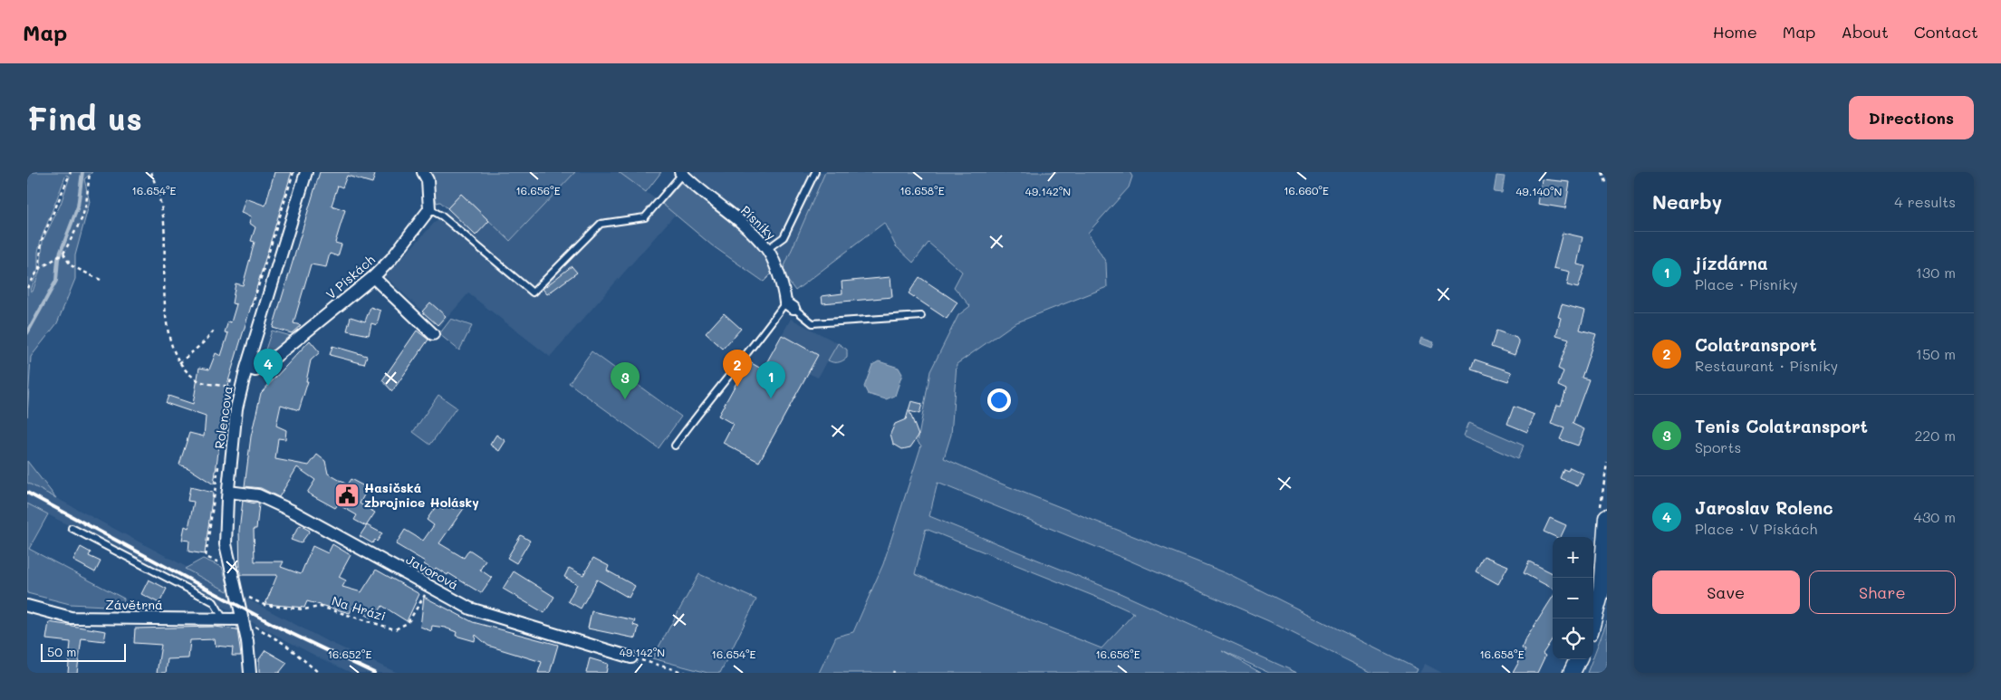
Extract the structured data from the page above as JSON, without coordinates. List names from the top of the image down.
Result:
{
  "streets": {
    "street": [
      "Písníky",
      "V Pískách",
      "Rolencova",
      "Javorová",
      "Závětrná"
    ],
    "path": ["Na Hrázi"]
  },
  "crossings": [
    ["V Pískách", "Rolencova"],
    ["Rolencova", "Javorová"],
    ["Rolencova", "Závětrná"],
    ["Rolencova", "Na Hrázi"],
    ["Javorová", "Na Hrázi"]
  ],
  "places": {
    "public building": ["Hasičská zbrojnice Holásky"]
  },
  "scale_bar": "50 m",
  "page": {
    "header": "Map",
    "nav": [
      "Home",
      "Map",
      "About",
      "Contact"
    ],
    "buttons": [
      "Directions",
      ["Save", "Share"]
    ],
    "title": "Find us",
    "heading": ["Nearby", "4 results"],
    "list": [
      {
        "mark": "1",
        "name": "jízdárna",
        "note": "Place · Písníky",
        "value": "130 m"
      },
      {
        "mark": "2",
        "name": "Colatransport",
        "note": "Restaurant · Písníky",
        "value": "150 m"
      },
      {
        "mark": "3",
        "name": "Tenis Colatransport",
        "note": "Sports",
        "value": "220 m"
      },
      {
        "mark": "4",
        "name": "Jaroslav Rolenc",
        "note": "Place · V Pískách",
        "value": "430 m"
      }
    ],
    "pins": [
      "4",
      "2",
      "1",
      "3"
    ],
    "map_buttons": ["+", "−"],
    "scale": "50 m"
  },
  "coordinates": [
    "16.654°E",
    "16.656°E",
    "16.658°E",
    "16.660°E",
    "49.142°N",
    "49.140°N",
    "16.652°E"
  ]
}
